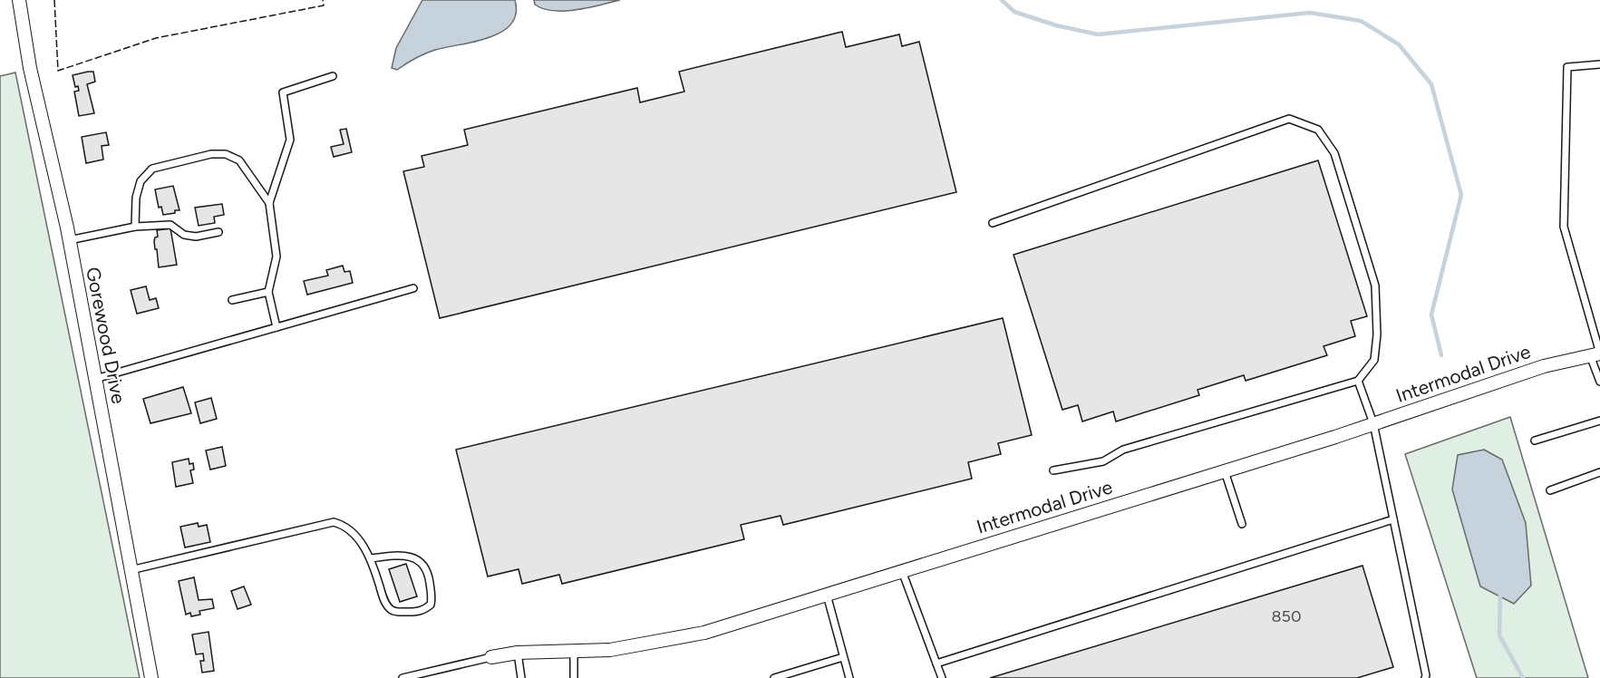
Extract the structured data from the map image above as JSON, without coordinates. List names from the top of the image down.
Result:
{
  "streets": {
    "street": ["Gorewood Drive", "Intermodal Drive"]
  },
  "house_numbers": ["850"]
}
